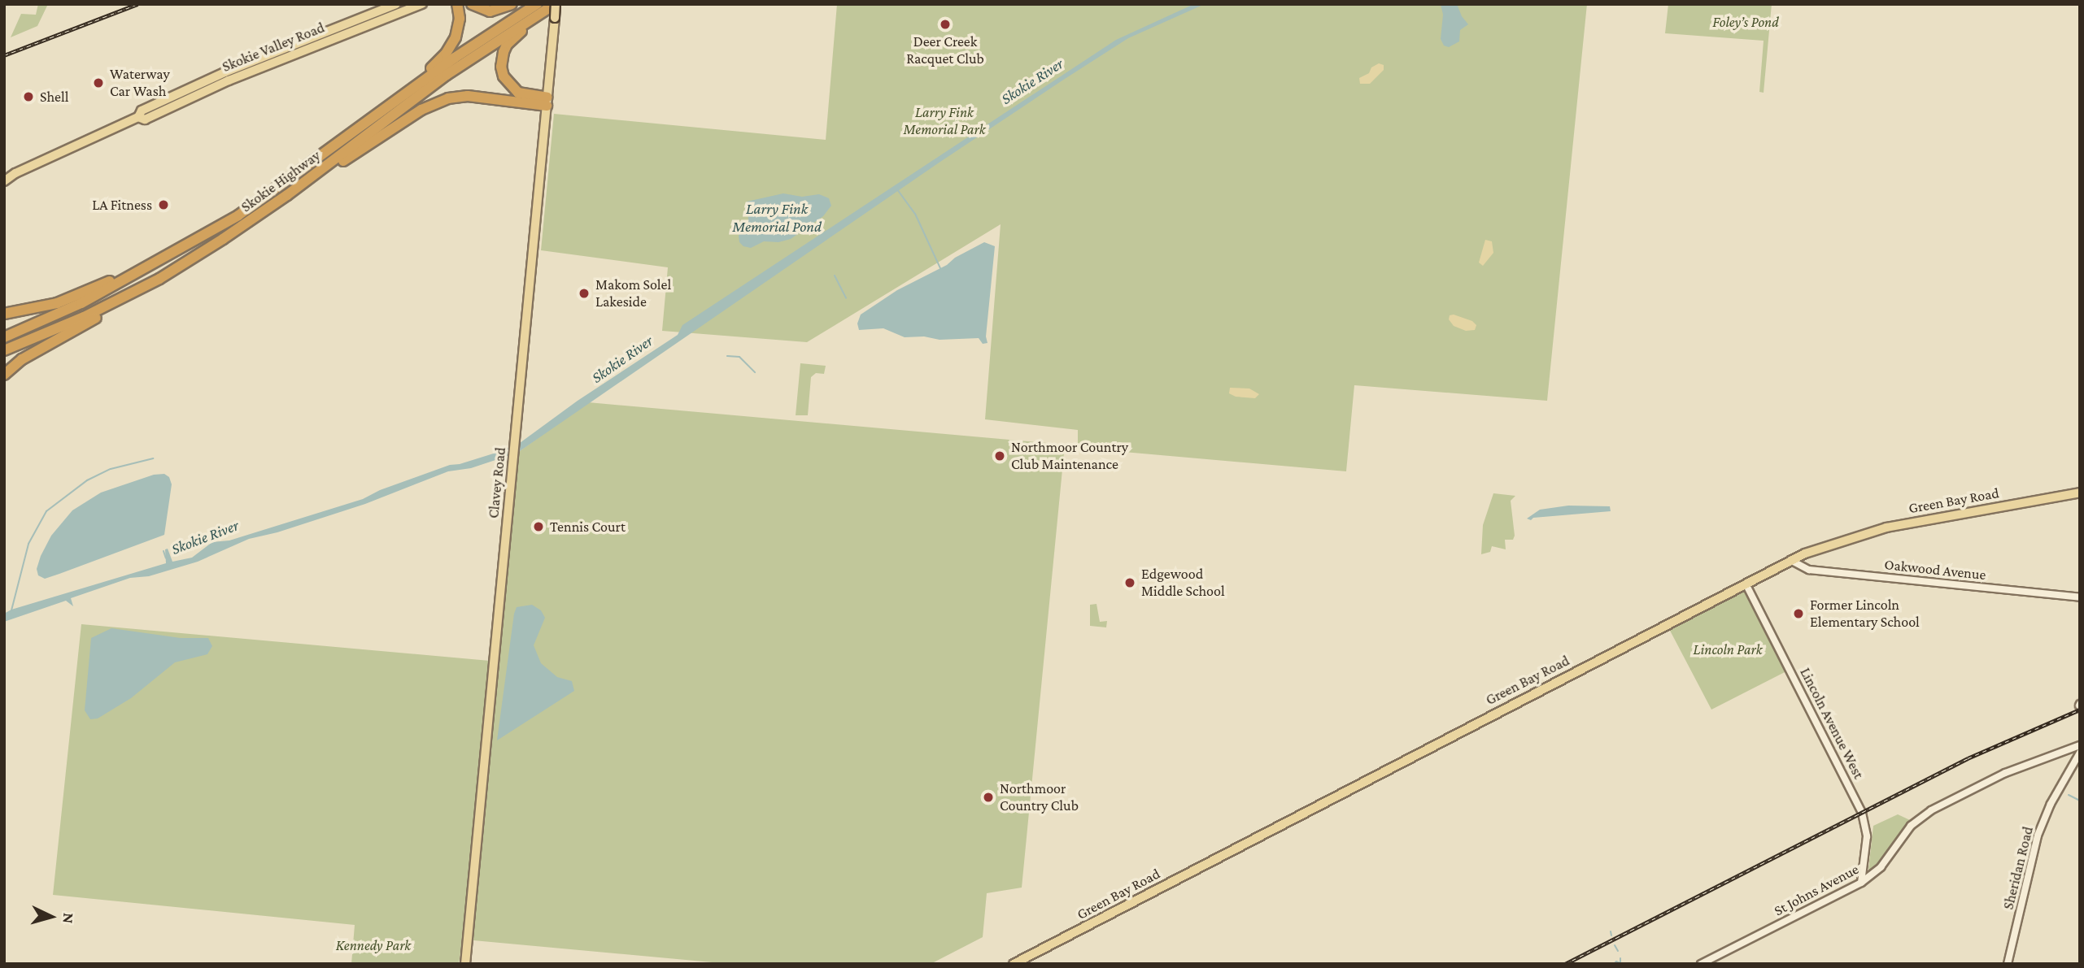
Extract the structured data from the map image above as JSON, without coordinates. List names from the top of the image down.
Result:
{
  "streets": {
    "highway": ["Skokie Highway"],
    "main road": ["Skokie Valley Road", "Clavey Road", "Green Bay Road"],
    "street": [
      "Oakwood Avenue",
      "Lincoln Avenue West",
      "Sheridan Road",
      "St Johns Avenue"
    ]
  },
  "crossings": [
    ["Skokie Highway", "Clavey Road"],
    ["Green Bay Road", "Oakwood Avenue"],
    ["Green Bay Road", "Lincoln Avenue West"],
    ["Lincoln Avenue West", "St Johns Avenue"]
  ],
  "water": ["Skokie River", "Larry Fink Memorial Pond"],
  "parks": [
    "Foley’s Pond",
    "Larry Fink Memorial Park",
    "Lincoln Park",
    "Kennedy Park"
  ],
  "places": [
    "Deer Creek Racquet Club",
    "Waterway Car Wash",
    "Shell",
    "LA Fitness",
    "Makom Solel Lakeside",
    "Northmoor Country Club Maintenance",
    "Tennis Court",
    "Edgewood Middle School",
    "Former Lincoln Elementary School",
    "Northmoor Country Club"
  ],
  "north": "right"
}
